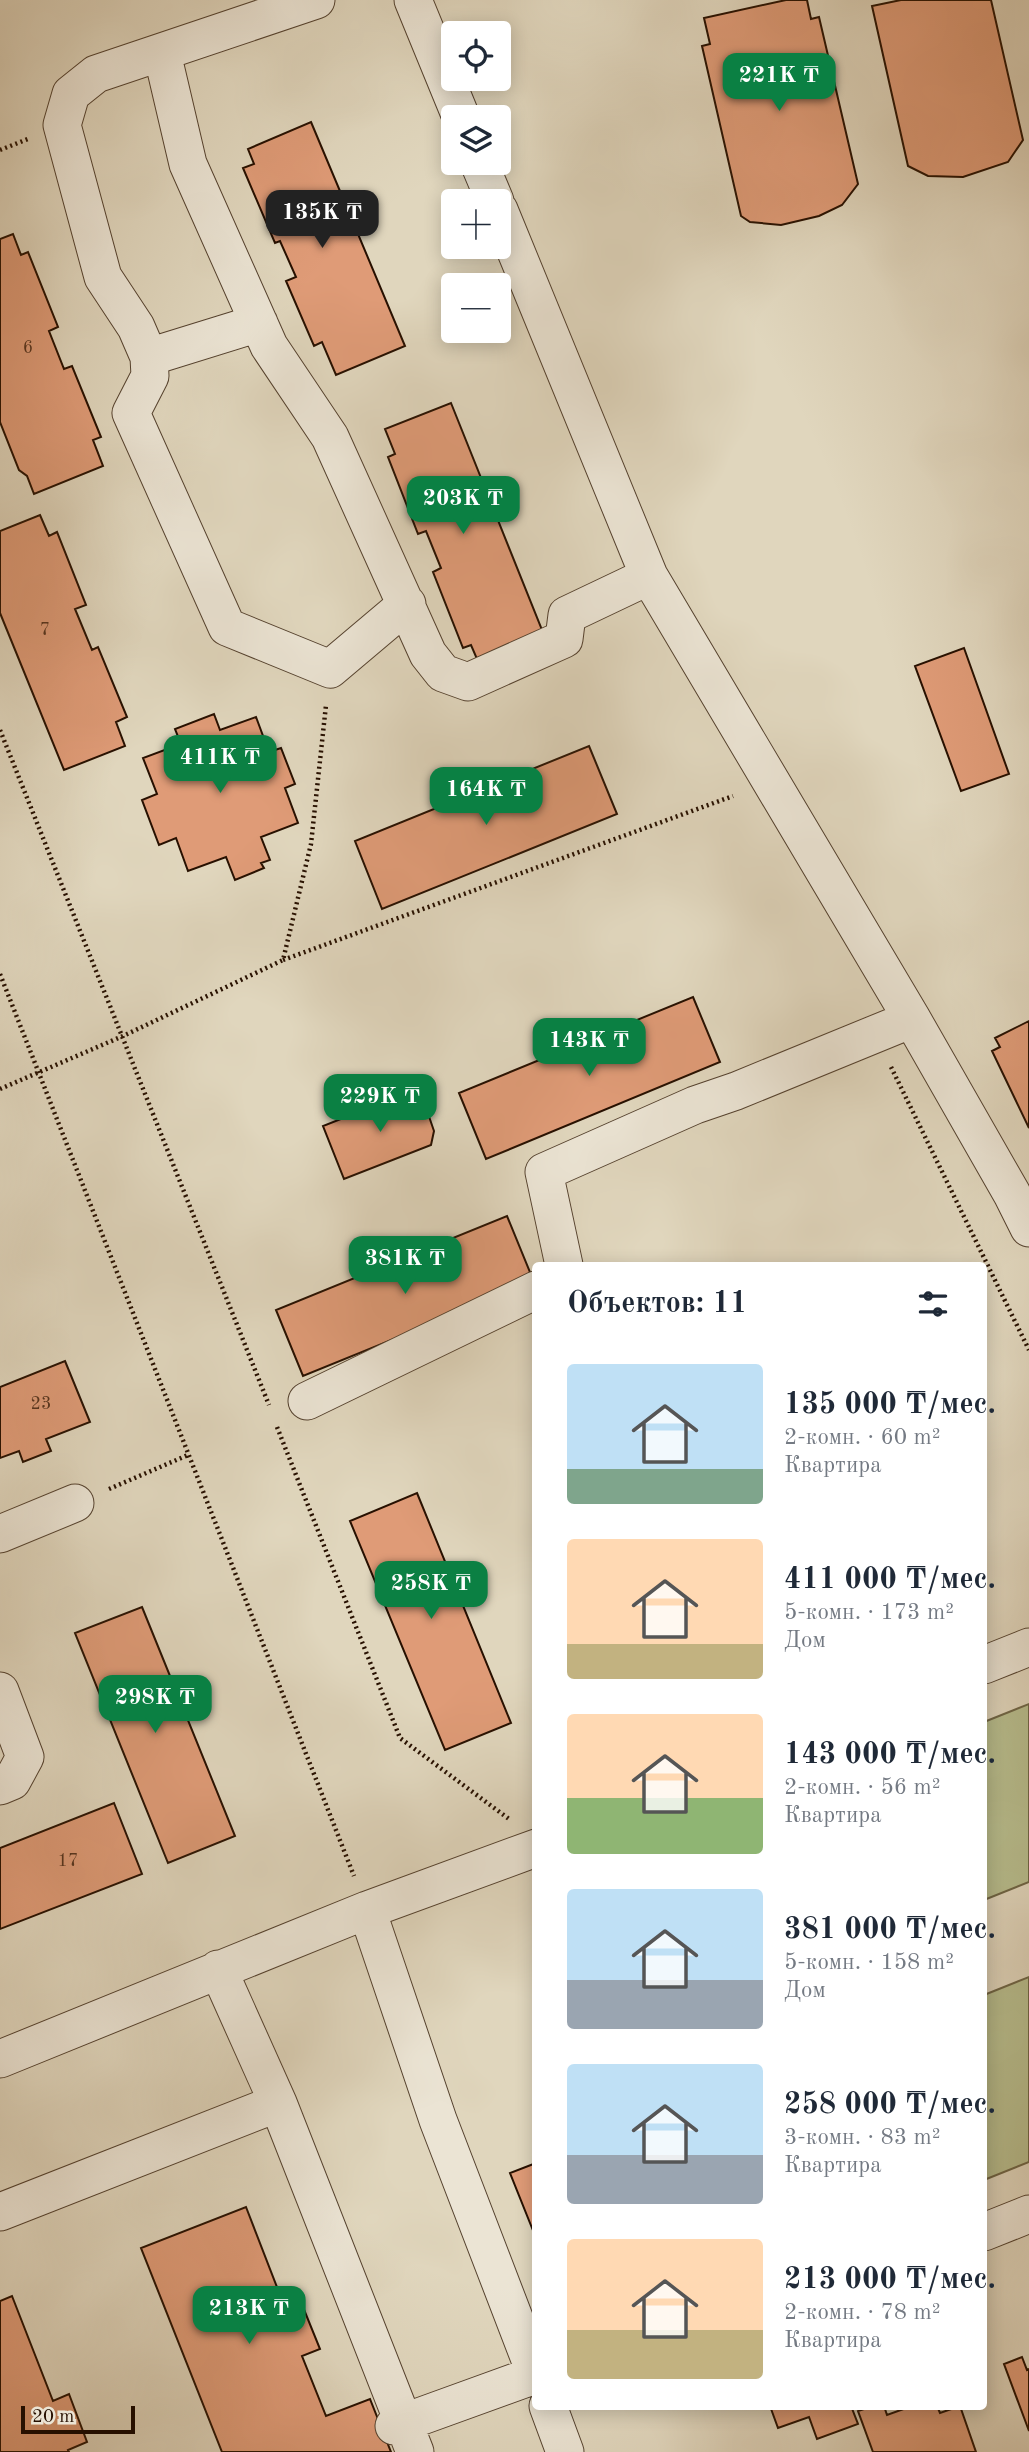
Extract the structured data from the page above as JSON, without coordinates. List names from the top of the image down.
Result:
{
  "house_numbers": [
    "6",
    "7",
    "23",
    "17"
  ],
  "scale_bar": "20 m",
  "page": {
    "map_buttons": ["+", "−"],
    "price": [
      "221K ₸",
      "135K ₸",
      "203K ₸",
      "411K ₸",
      "164K ₸",
      "143K ₸",
      "229K ₸",
      "381K ₸",
      "258K ₸",
      "298K ₸",
      "213K ₸"
    ],
    "heading": "Объектов: 11",
    "list": [
      {
        "name": "135 000 ₸/мес.",
        "note": "2-комн. · 60 m² · Квартира"
      },
      {
        "name": "411 000 ₸/мес.",
        "note": "5-комн. · 173 m² · Дом"
      },
      {
        "name": "143 000 ₸/мес.",
        "note": "2-комн. · 56 m² · Квартира"
      },
      {
        "name": "381 000 ₸/мес.",
        "note": "5-комн. · 158 m² · Дом"
      },
      {
        "name": "258 000 ₸/мес.",
        "note": "3-комн. · 83 m² · Квартира"
      },
      {
        "name": "213 000 ₸/мес.",
        "note": "2-комн. · 78 m² · Квартира"
      }
    ],
    "scale": "20 m"
  }
}
